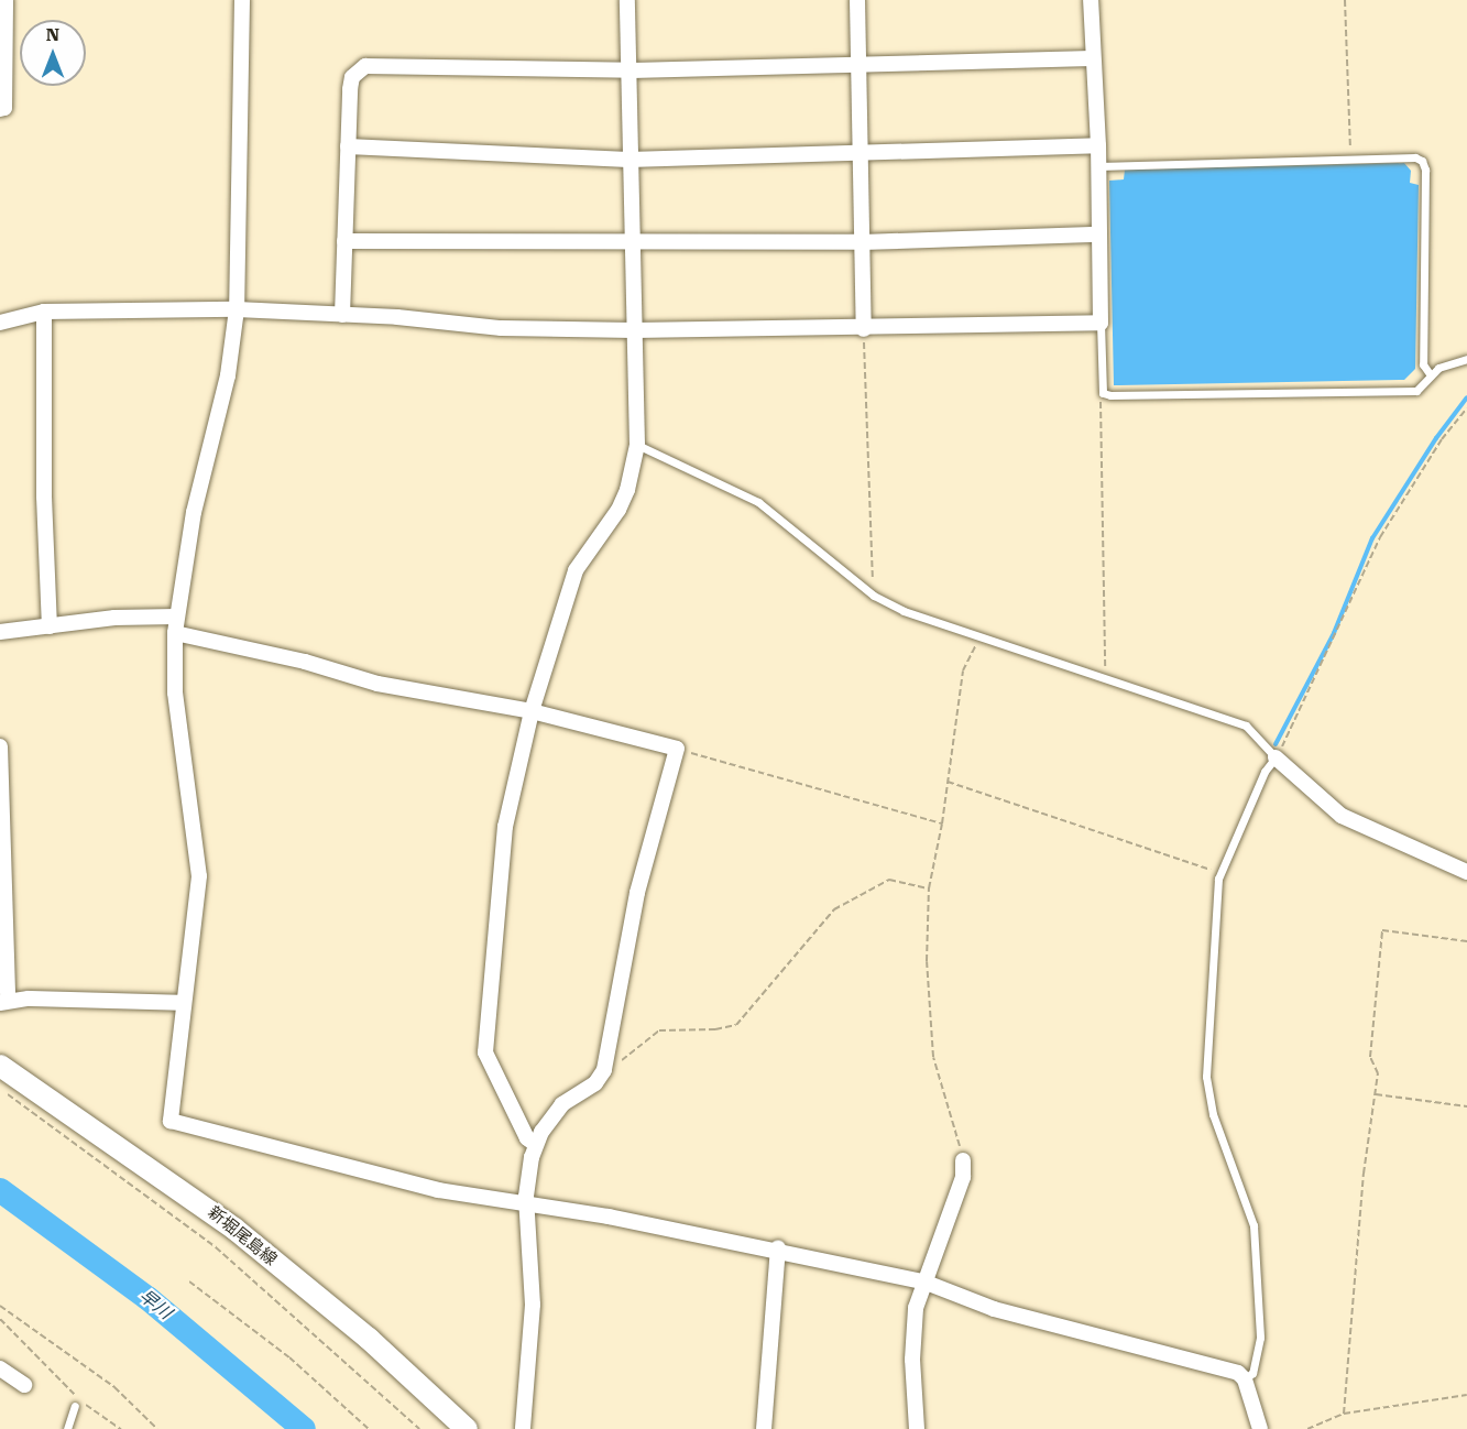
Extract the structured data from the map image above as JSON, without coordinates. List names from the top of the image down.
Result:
{
  "streets": {
    "main road": ["新堀尾島線"]
  },
  "water": ["早川"],
  "north": "top"
}
